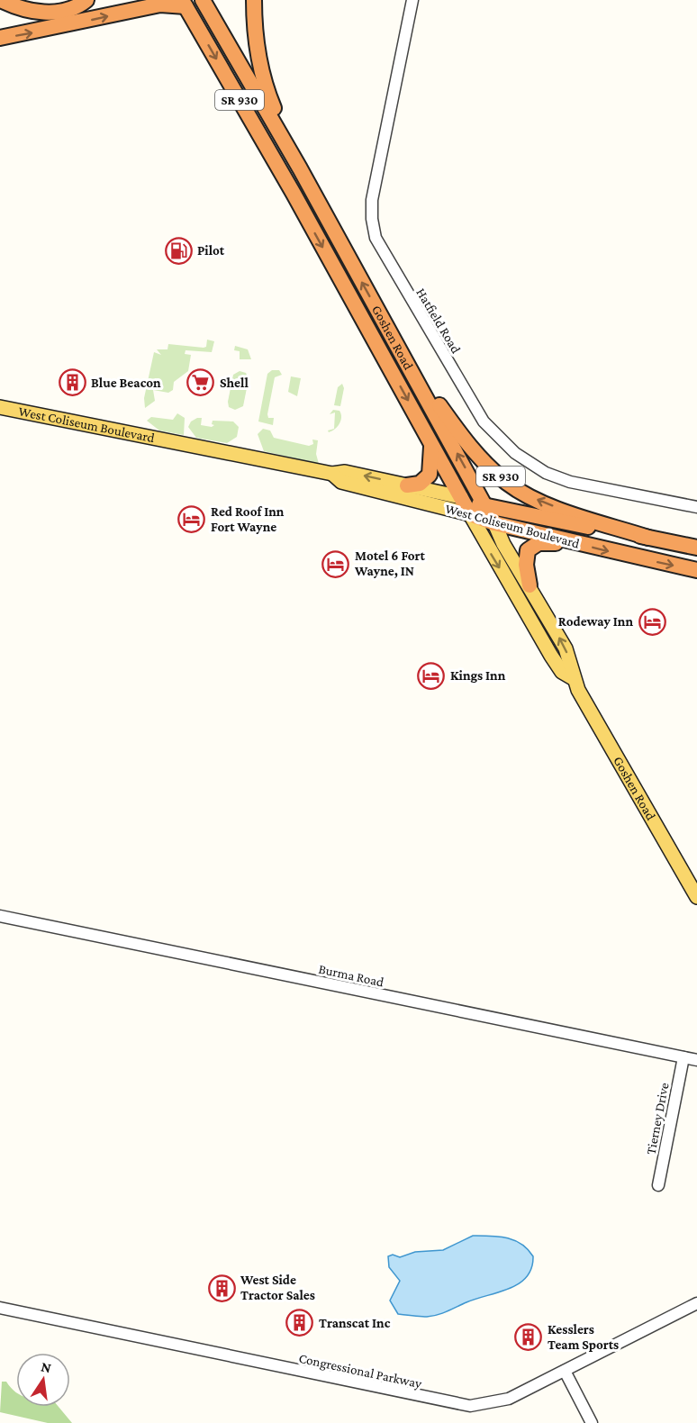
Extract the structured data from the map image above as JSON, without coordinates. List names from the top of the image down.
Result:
{
  "streets": {
    "highway": ["SR 930", "Goshen Road", "West Coliseum Boulevard"],
    "street": [
      "Hatfield Road",
      "Burma Road",
      "Tierney Drive",
      "Congressional Parkway"
    ]
  },
  "crossings": [
    ["SR 930", "Goshen Road"],
    ["SR 930", "West Coliseum Boulevard"],
    ["Goshen Road", "West Coliseum Boulevard"],
    ["Burma Road", "Tierney Drive"]
  ],
  "places": {
    "fuel station": ["Pilot"],
    "building": [
      "Blue Beacon",
      "West Side Tractor Sales",
      "Transcat Inc",
      "Kesslers Team Sports"
    ],
    "supermarket": ["Shell"],
    "hotel": [
      "Red Roof Inn Fort Wayne",
      "Motel 6 Fort Wayne, IN",
      "Rodeway Inn",
      "Kings Inn"
    ]
  },
  "north": "top"
}
